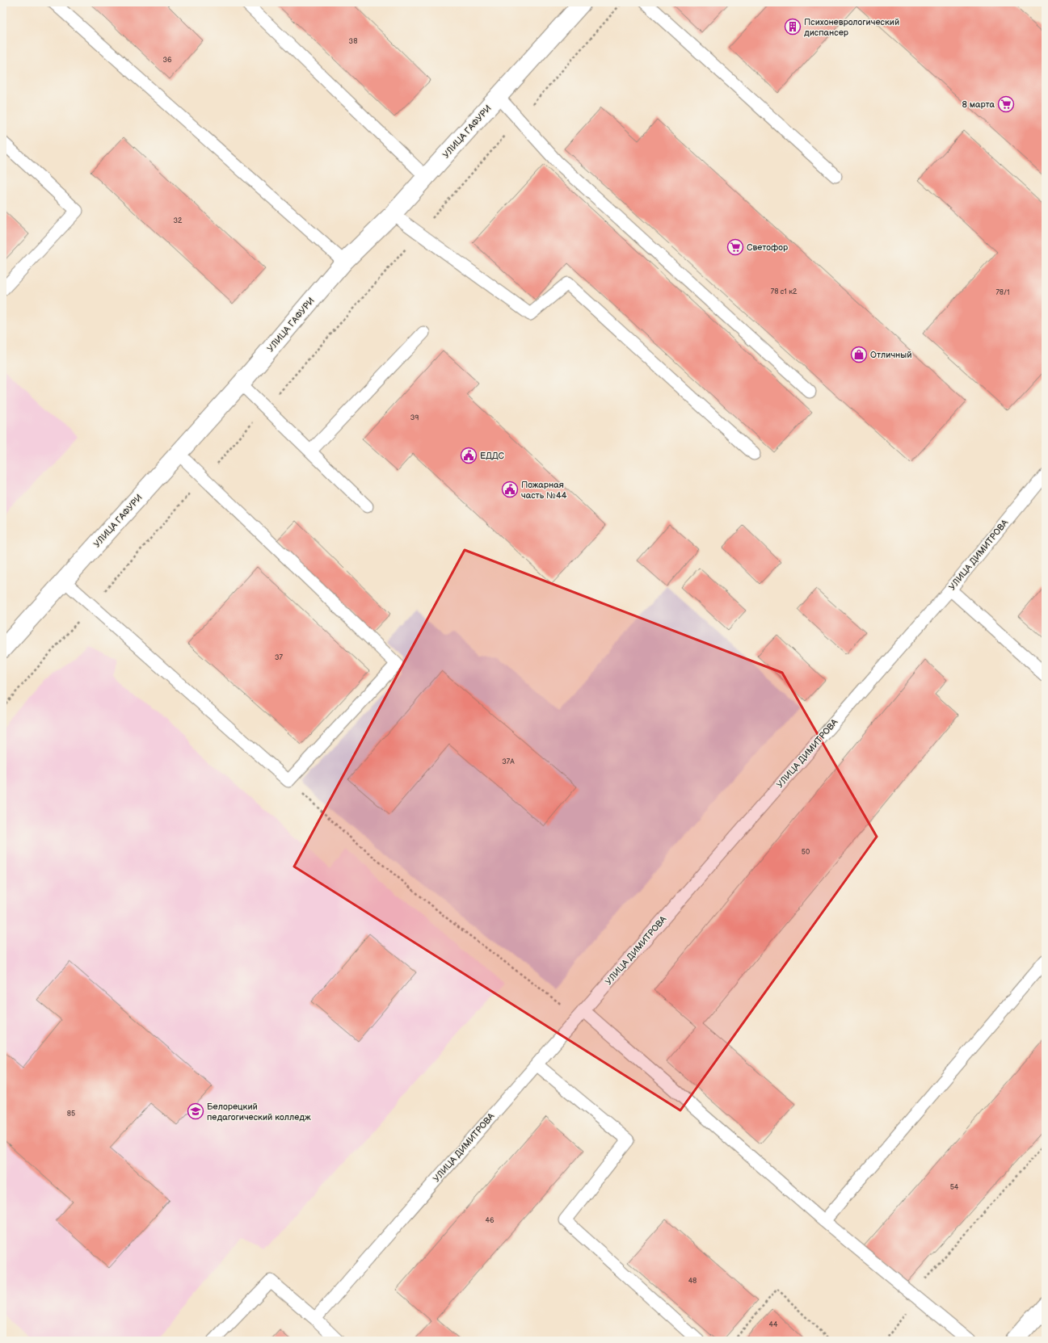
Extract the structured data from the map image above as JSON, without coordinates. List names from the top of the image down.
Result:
{
  "streets": {
    "street": ["УЛИЦА ГАФУРИ"],
    "lane": ["УЛИЦА ДИМИТРОВА"]
  },
  "places": {
    "building": ["Психоневрологический диспансер"],
    "supermarket": ["8 марта", "Светофор"],
    "shop": ["Отличный"],
    "public building": ["ЕДДС", "Пожарная часть №44"],
    "school or university": ["Белорецкий педагогический колледж"]
  },
  "house_numbers": [
    "38",
    "36",
    "32",
    "78 с1 к2",
    "78/1",
    "39",
    "37",
    "37А",
    "50",
    "85",
    "54",
    "46",
    "48",
    "44"
  ]
}
